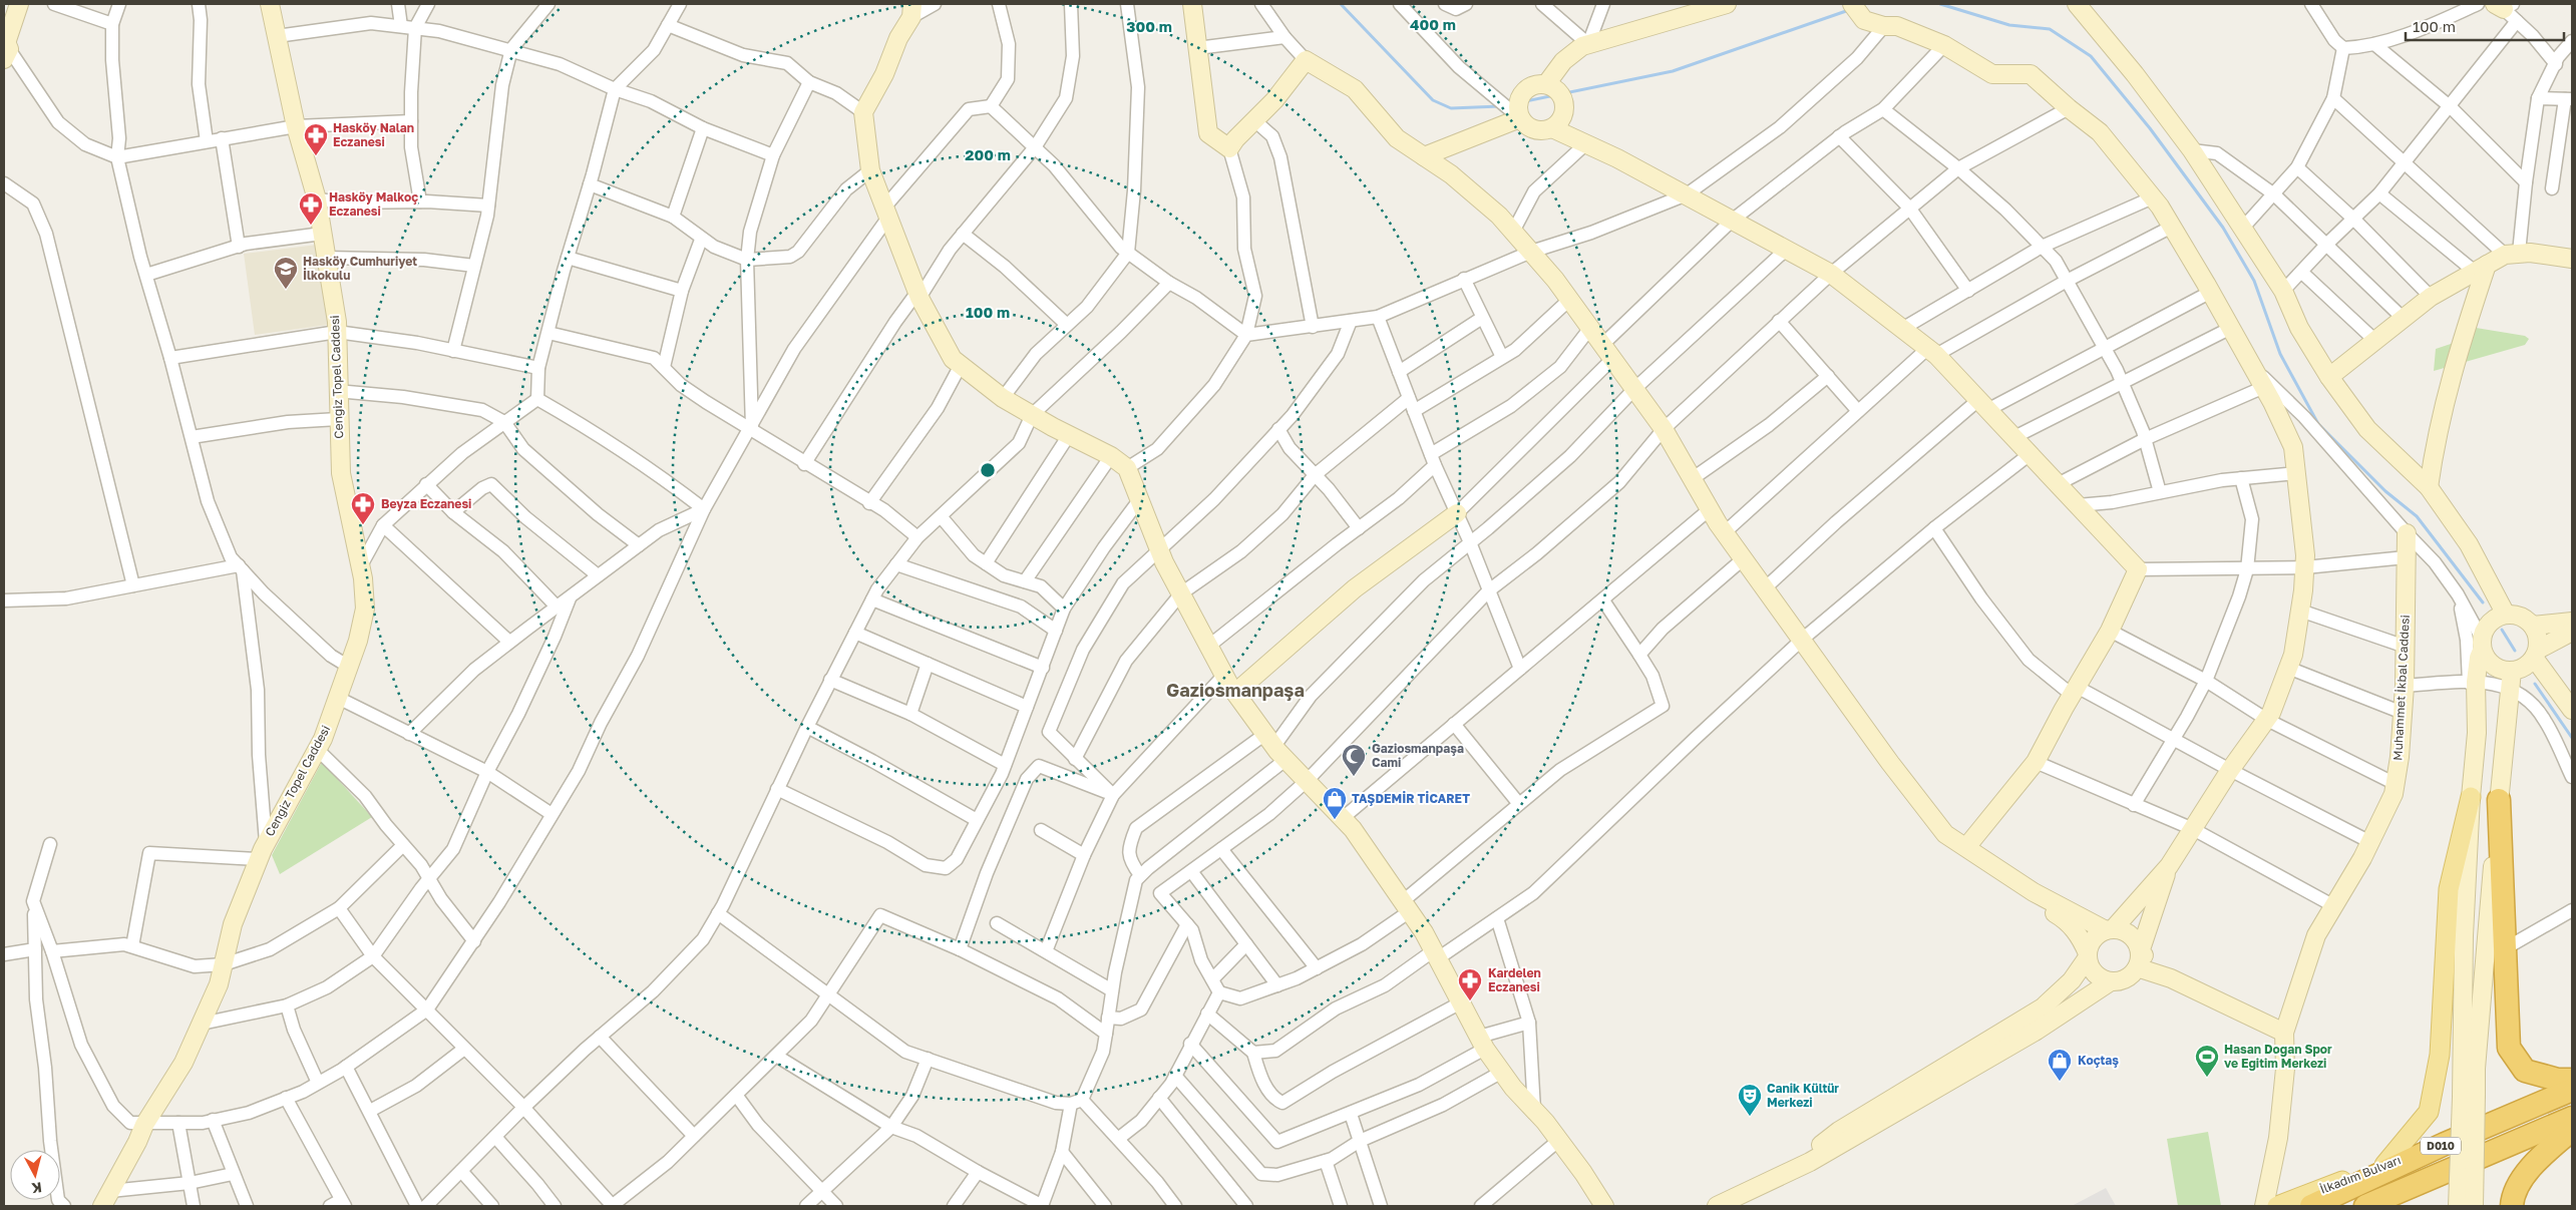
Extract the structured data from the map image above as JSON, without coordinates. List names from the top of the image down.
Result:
{
  "streets": {
    "highway": ["D010", "İlkadım Bulvarı"],
    "street": ["Cengiz Topel Caddesi", "Muhammet İkbal Caddesi"]
  },
  "districts": ["Gaziosmanpaşa"],
  "places": {
    "pharmacy": [
      "Hasköy Nalan Eczanesi",
      "Hasköy Malkoç Eczanesi",
      "Beyza Eczanesi",
      "Kardelen Eczanesi"
    ],
    "school or university": ["Hasköy Cumhuriyet İlkokulu"],
    "mosque": ["Gaziosmanpaşa Cami"],
    "shop": ["TAŞDEMİR TİCARET", "Koçtaş"],
    "sports": ["Hasan Doğan Spor ve Eğitim Merkezi"],
    "theatre": ["Canik Kültür Merkezi"]
  },
  "scale_bar": "100 m",
  "north": "bottom",
  "rings": [
    "400 m",
    "300 m",
    "200 m",
    "100 m"
  ]
}
